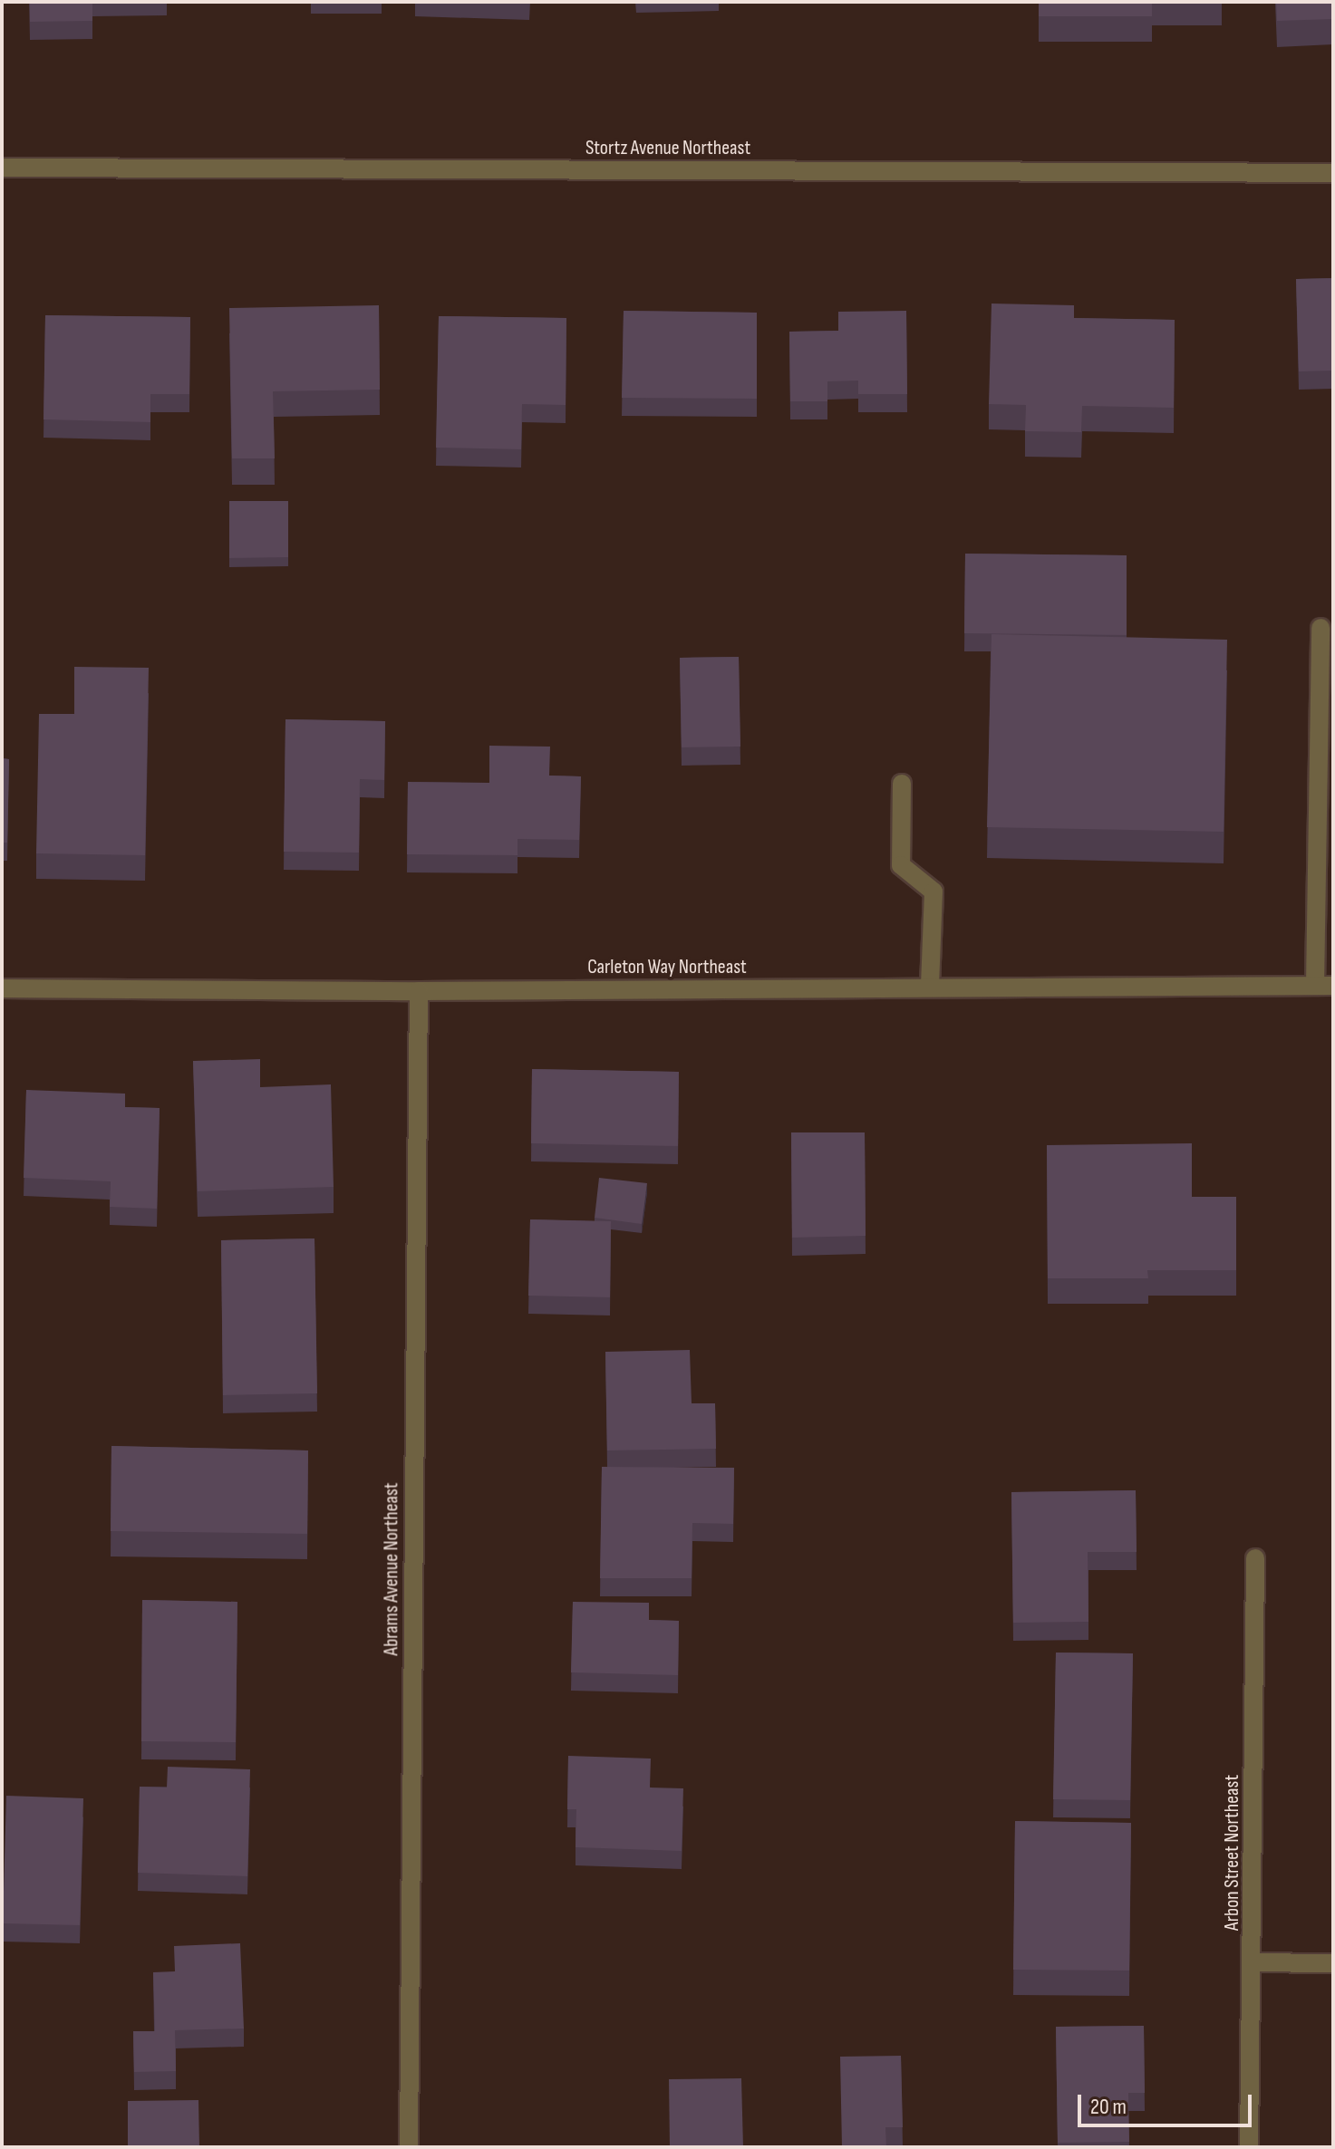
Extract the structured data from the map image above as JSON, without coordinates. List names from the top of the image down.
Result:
{
  "streets": {
    "street": [
      "Stortz Avenue Northeast",
      "Carleton Way Northeast",
      "Abrams Avenue Northeast",
      "Arbon Street Northeast"
    ]
  },
  "crossings": [
    ["Carleton Way Northeast", "Abrams Avenue Northeast"]
  ],
  "scale_bar": "20 m"
}
